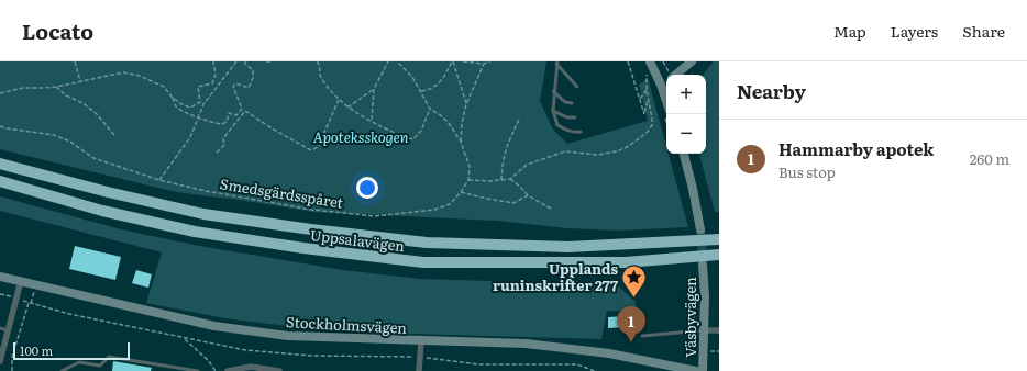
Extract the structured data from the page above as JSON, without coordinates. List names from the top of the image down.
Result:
{
  "streets": {
    "highway": ["Uppsalavägen"],
    "street": ["Väsbyvägen", "Stockholmsvägen"],
    "path": ["Smedsgärdsspåret"]
  },
  "parks": ["Apoteksskogen"],
  "places": {
    "place": ["Upplands runinskrifter 277"]
  },
  "scale_bar": "100 m",
  "page": {
    "header": "Locato",
    "nav": ["Map", "Layers", "Share"],
    "heading": "Nearby",
    "map_buttons": ["+", "−"],
    "list": [
      {
        "mark": "1",
        "name": "Hammarby apotek",
        "note": "Bus stop",
        "value": "260 m"
      }
    ],
    "pins": "1",
    "scale": "100 m"
  }
}
